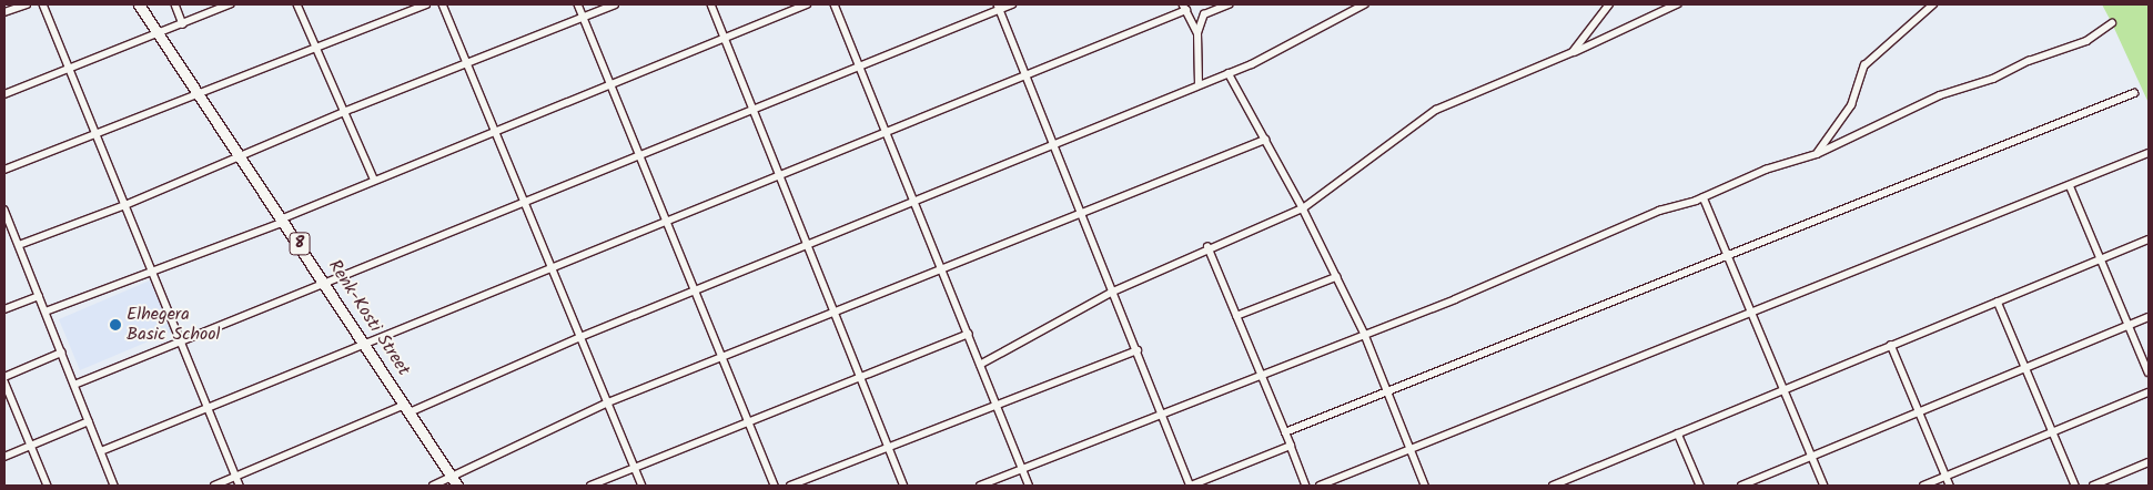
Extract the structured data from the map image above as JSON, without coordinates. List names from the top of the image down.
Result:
{
  "streets": {
    "main road": ["8", "Renk-Kosti Street"]
  },
  "places": ["Elhegera Basic School"]
}
